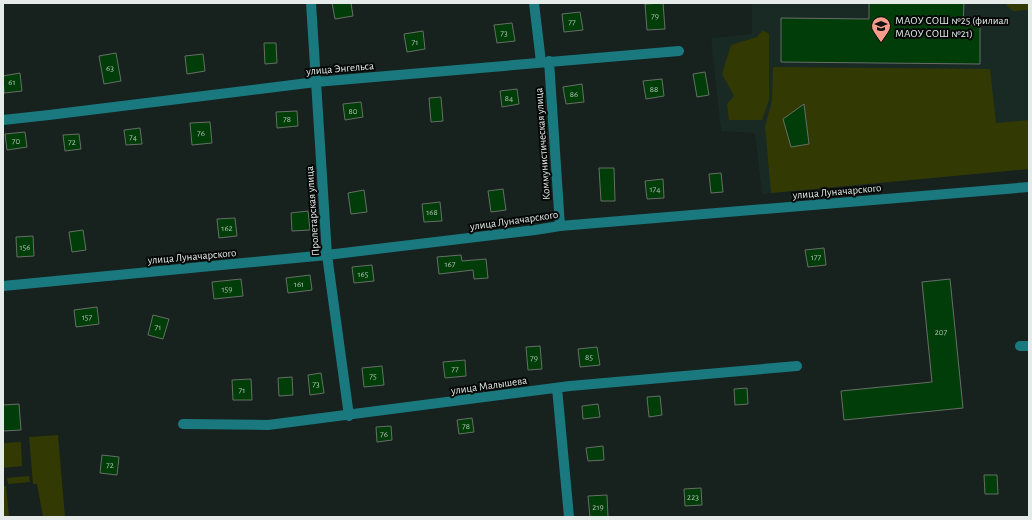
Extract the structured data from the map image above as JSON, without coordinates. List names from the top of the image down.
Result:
{
  "streets": {
    "street": [
      "улица Энгельса",
      "Коммунистическая улица",
      "улица Луначарского",
      "Пролетарская улица",
      "улица Малышева"
    ]
  },
  "crossings": [
    ["улица Энгельса", "Коммунистическая улица"],
    ["улица Энгельса", "Пролетарская улица"],
    ["Коммунистическая улица", "улица Луначарского"],
    ["улица Луначарского", "Пролетарская улица"],
    ["Пролетарская улица", "улица Малышева"]
  ],
  "places": {
    "school or university": ["МАОУ СОШ №25 (филиал МАОУ СОШ №21)"]
  },
  "house_numbers": [
    "79",
    "77",
    "73",
    "71",
    "63",
    "61",
    "88",
    "86",
    "84",
    "80",
    "78",
    "76",
    "74",
    "70",
    "72",
    "174",
    "168",
    "162",
    "156",
    "177",
    "167",
    "165",
    "161",
    "159",
    "157",
    "71",
    "207",
    "85",
    "79",
    "77",
    "75",
    "73",
    "71",
    "78",
    "76",
    "72",
    "223",
    "219"
  ]
}
